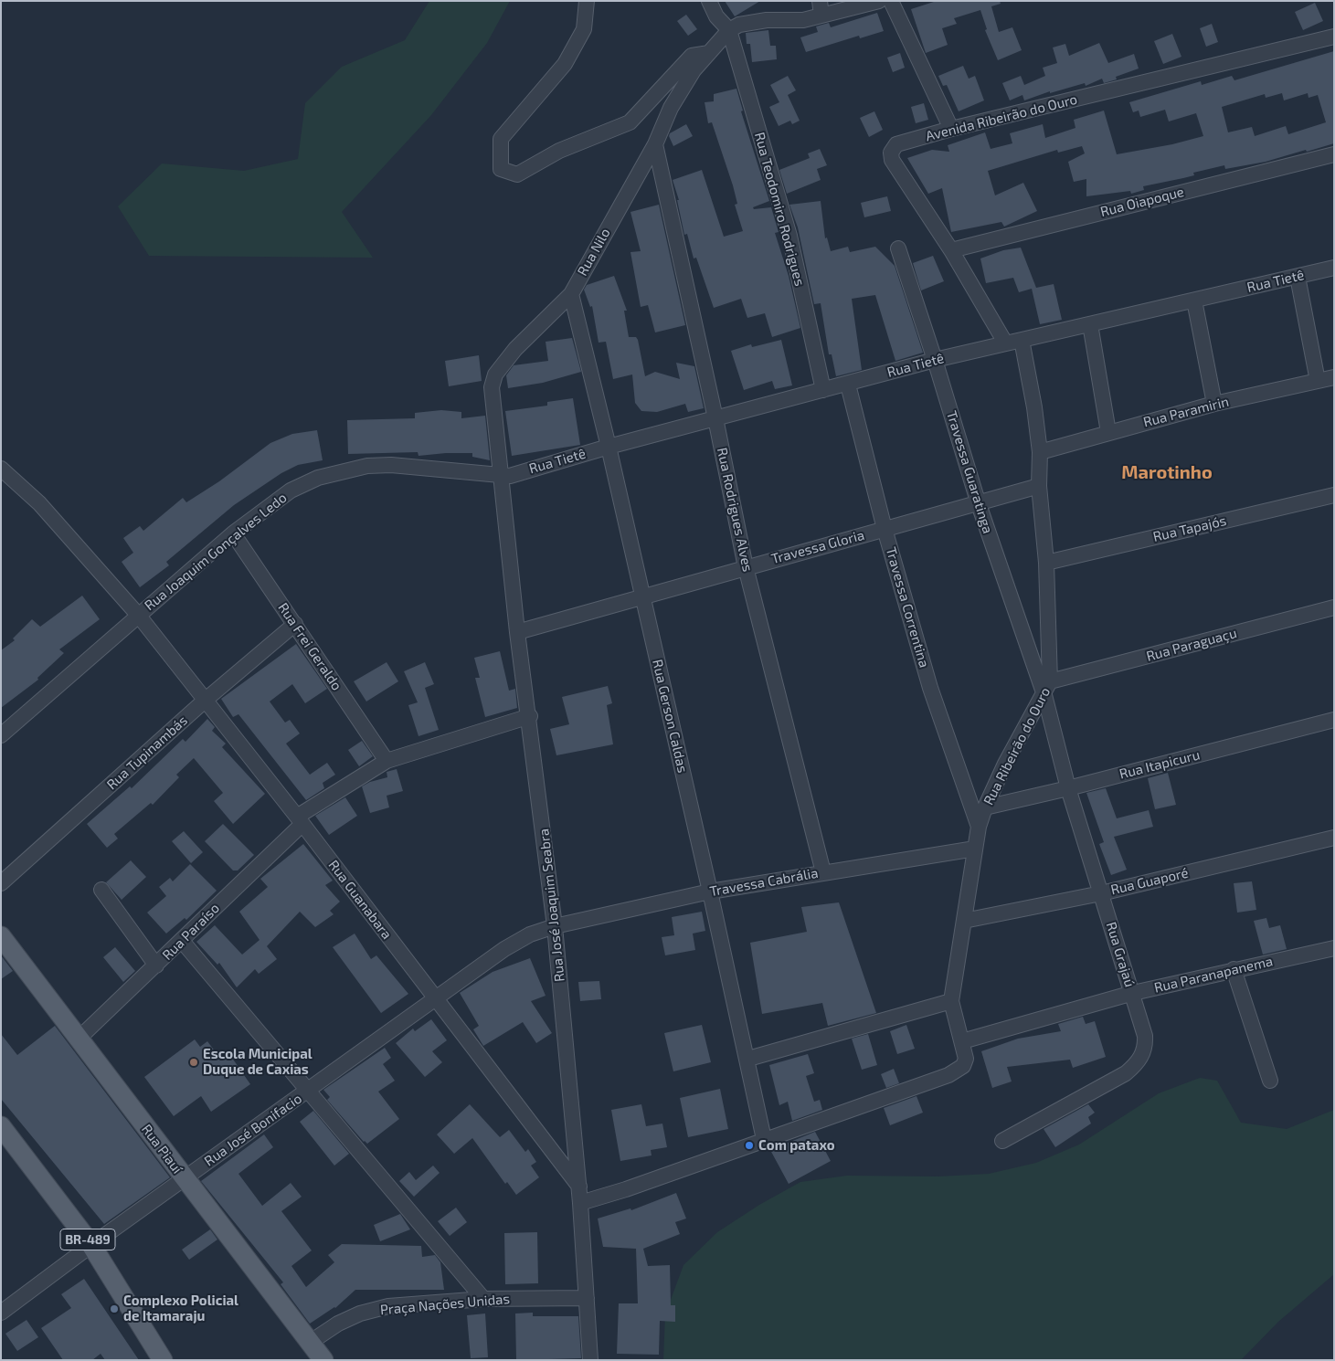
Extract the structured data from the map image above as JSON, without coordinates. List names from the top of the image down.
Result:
{
  "streets": {
    "main road": ["Rua Piauí", "BR-489"],
    "street": [
      "Avenida Ribeirão do Ouro",
      "Rua Oiapoque",
      "Rua Teodomiro Rodrigues",
      "Rua Nilo",
      "Rua Tietê",
      "Rua Paramirin",
      "Travessa Guaratinga",
      "Rua Rodrigues Alves",
      "Rua Tapajós",
      "Travessa Gloria",
      "Rua Joaquim Gonçalves Ledo",
      "Travessa Correntina",
      "Rua Paraguaçu",
      "Rua Frei Geraldo",
      "Rua Gerson Caldas",
      "Rua Ribeirão do Ouro",
      "Rua Tupinambás",
      "Rua Itapicuru",
      "Rua Guaporé",
      "Travessa Cabrália",
      "Rua Guanabara",
      "Rua José Joaquim Seabra",
      "Rua Paraíso",
      "Rua Grajaú",
      "Rua Paranapanema",
      "Rua José Bonifacio",
      "Praça Nações Unidas"
    ]
  },
  "crossings": [
    ["Avenida Ribeirão do Ouro", "Rua Oiapoque"],
    ["Avenida Ribeirão do Ouro", "Rua Tietê"],
    ["Rua Teodomiro Rodrigues", "Rua Nilo"],
    ["Rua Teodomiro Rodrigues", "Rua Tietê"],
    ["Rua Nilo", "Rua Tietê"],
    ["Rua Nilo", "Rua Rodrigues Alves"],
    ["Rua Nilo", "Rua Joaquim Gonçalves Ledo"],
    ["Rua Nilo", "Rua Gerson Caldas"],
    ["Rua Nilo", "Rua José Joaquim Seabra"],
    ["Rua Tietê", "Travessa Guaratinga"],
    ["Rua Tietê", "Rua Rodrigues Alves"],
    ["Rua Tietê", "Rua Joaquim Gonçalves Ledo"],
    ["Rua Tietê", "Travessa Correntina"],
    ["Rua Tietê", "Rua Gerson Caldas"],
    ["Travessa Guaratinga", "Travessa Gloria"],
    ["Travessa Guaratinga", "Rua Paraguaçu"],
    ["Travessa Guaratinga", "Rua Ribeirão do Ouro"],
    ["Travessa Guaratinga", "Rua Grajaú"],
    ["Rua Rodrigues Alves", "Travessa Gloria"],
    ["Rua Rodrigues Alves", "Travessa Cabrália"],
    ["Rua Tapajós", "Rua Ribeirão do Ouro"],
    ["Travessa Gloria", "Travessa Correntina"],
    ["Travessa Gloria", "Rua Gerson Caldas"],
    ["Travessa Gloria", "Rua Ribeirão do Ouro"],
    ["Travessa Gloria", "Rua José Joaquim Seabra"],
    ["Rua Joaquim Gonçalves Ledo", "Rua Frei Geraldo"],
    ["Rua Joaquim Gonçalves Ledo", "Rua Guanabara"],
    ["Travessa Correntina", "Rua Ribeirão do Ouro"],
    ["Rua Paraguaçu", "Rua Ribeirão do Ouro"],
    ["Rua Paraguaçu", "Rua Grajaú"],
    ["Rua Frei Geraldo", "Rua Tupinambás"],
    ["Rua Frei Geraldo", "Rua Paraíso"],
    ["Rua Gerson Caldas", "Rua Ribeirão do Ouro"],
    ["Rua Gerson Caldas", "Travessa Cabrália"],
    ["Rua Ribeirão do Ouro", "Rua Itapicuru"],
    ["Rua Ribeirão do Ouro", "Rua Guaporé"],
    ["Rua Ribeirão do Ouro", "Travessa Cabrália"],
    ["Rua Ribeirão do Ouro", "Rua José Joaquim Seabra"],
    ["Rua Ribeirão do Ouro", "Rua Grajaú"],
    ["Rua Ribeirão do Ouro", "Rua Paranapanema"],
    ["Rua Tupinambás", "Rua Guanabara"],
    ["Rua Itapicuru", "Rua Grajaú"],
    ["Rua Guaporé", "Rua Grajaú"],
    ["Travessa Cabrália", "Rua José Joaquim Seabra"],
    ["Travessa Cabrália", "Rua José Bonifacio"],
    ["Rua Guanabara", "Rua José Joaquim Seabra"],
    ["Rua Guanabara", "Rua Paraíso"],
    ["Rua Guanabara", "Rua José Bonifacio"],
    ["Rua José Joaquim Seabra", "Rua Paraíso"],
    ["Rua José Joaquim Seabra", "Rua José Bonifacio"],
    ["Rua José Joaquim Seabra", "Praça Nações Unidas"],
    ["Rua Paraíso", "Rua Piauí"],
    ["Rua Grajaú", "Rua Paranapanema"],
    ["Rua José Bonifacio", "Rua Piauí"],
    ["Rua José Bonifacio", "BR-489"],
    ["Rua Piauí", "Praça Nações Unidas"]
  ],
  "districts": ["Marotinho"],
  "places": ["Escola Municipal Duque de Caxias", "Com pataxo", "Complexo Policial de Itamaraju"]
}
